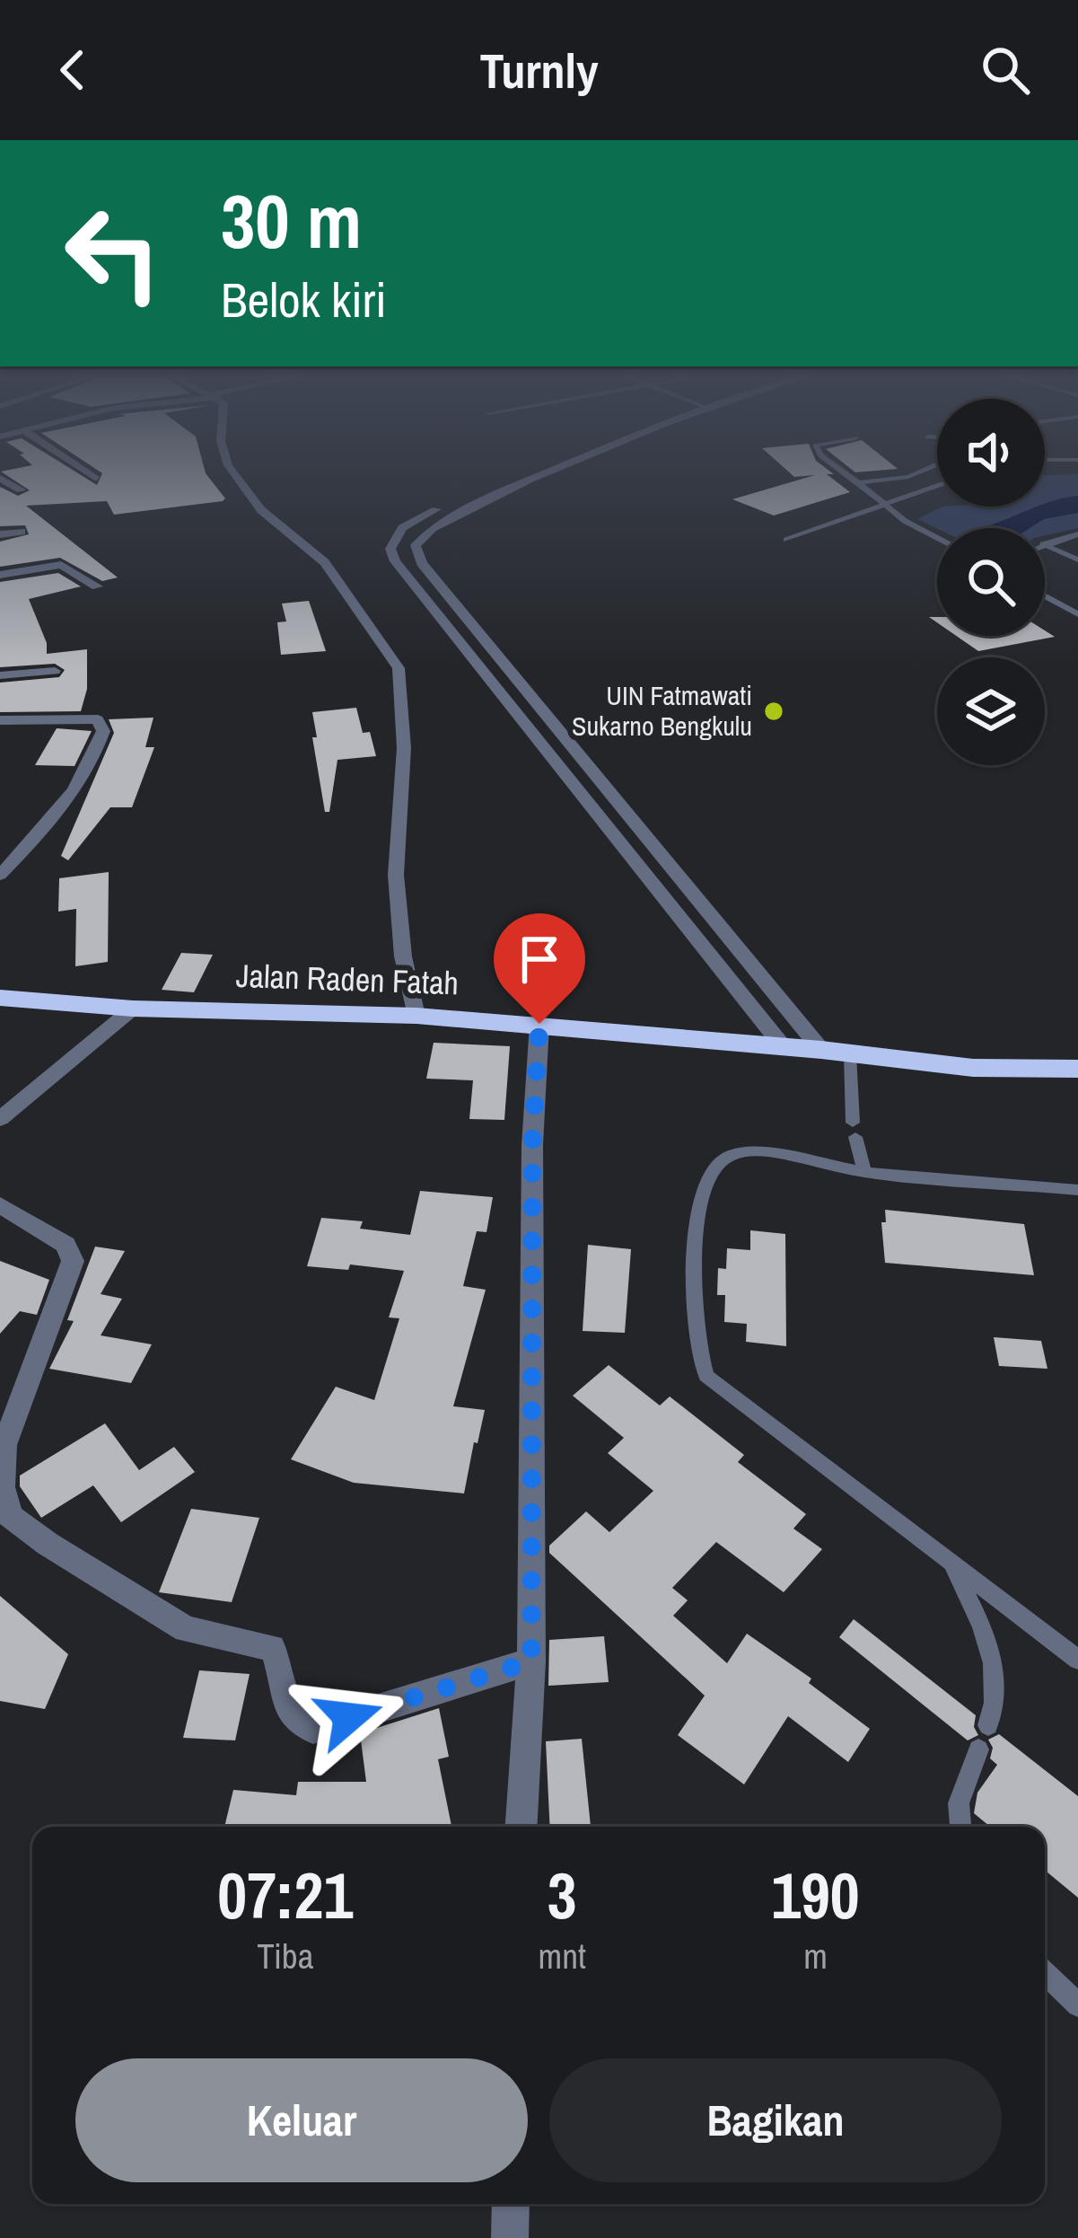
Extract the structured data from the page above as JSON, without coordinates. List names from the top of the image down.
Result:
{
  "streets": {
    "highway": ["Jalan Raden Fatah"]
  },
  "places": ["UIN Fatmawati Sukarno Bengkulu"],
  "page": {
    "header": "Turnly",
    "turn": ["30 m", "Belok kiri"],
    "eta": [
      "07:21",
      "Tiba",
      "3",
      "mnt",
      "190",
      "m"
    ],
    "buttons": ["Keluar", "Bagikan"]
  }
}
